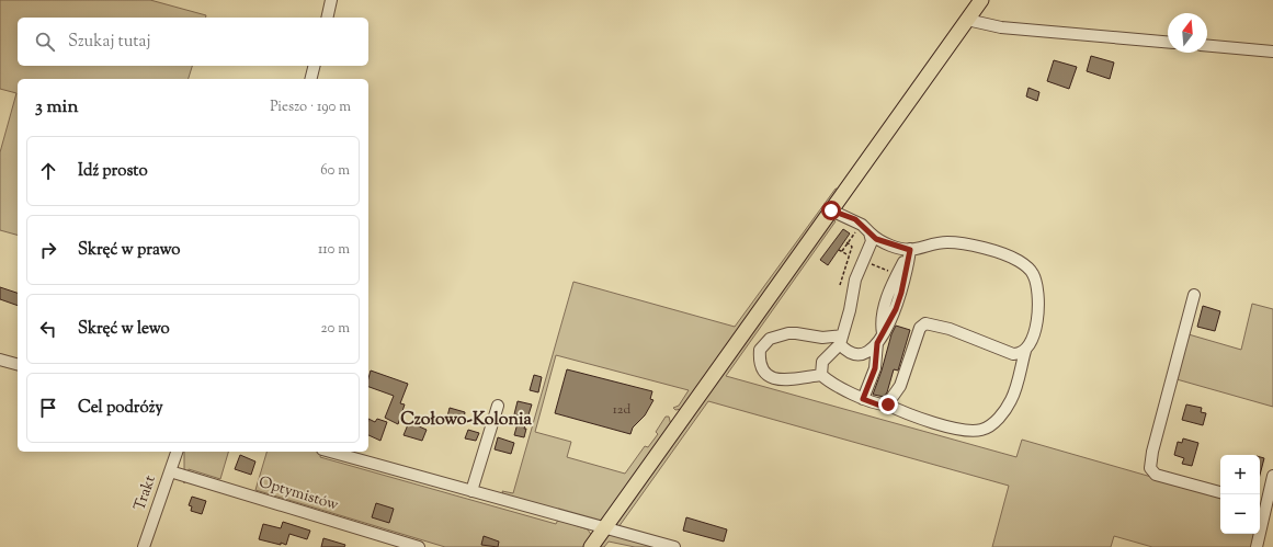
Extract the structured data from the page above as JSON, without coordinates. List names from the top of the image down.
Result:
{
  "streets": {
    "street": ["Trakt", "Optymistów"]
  },
  "crossings": [
    ["Trakt", "Optymistów"]
  ],
  "districts": ["Czołowo-Kolonia"],
  "house_numbers": ["12d"],
  "north": "top",
  "page": {
    "search": "Szukaj tutaj",
    "heading": ["3 min", "Pieszo · 190 m"],
    "list": [
      ["Idź prosto", "60 m"],
      ["Skręć w prawo", "110 m"],
      ["Skręć w lewo", "20 m"],
      "Cel podróży"
    ],
    "map_buttons": ["+", "−"]
  }
}
